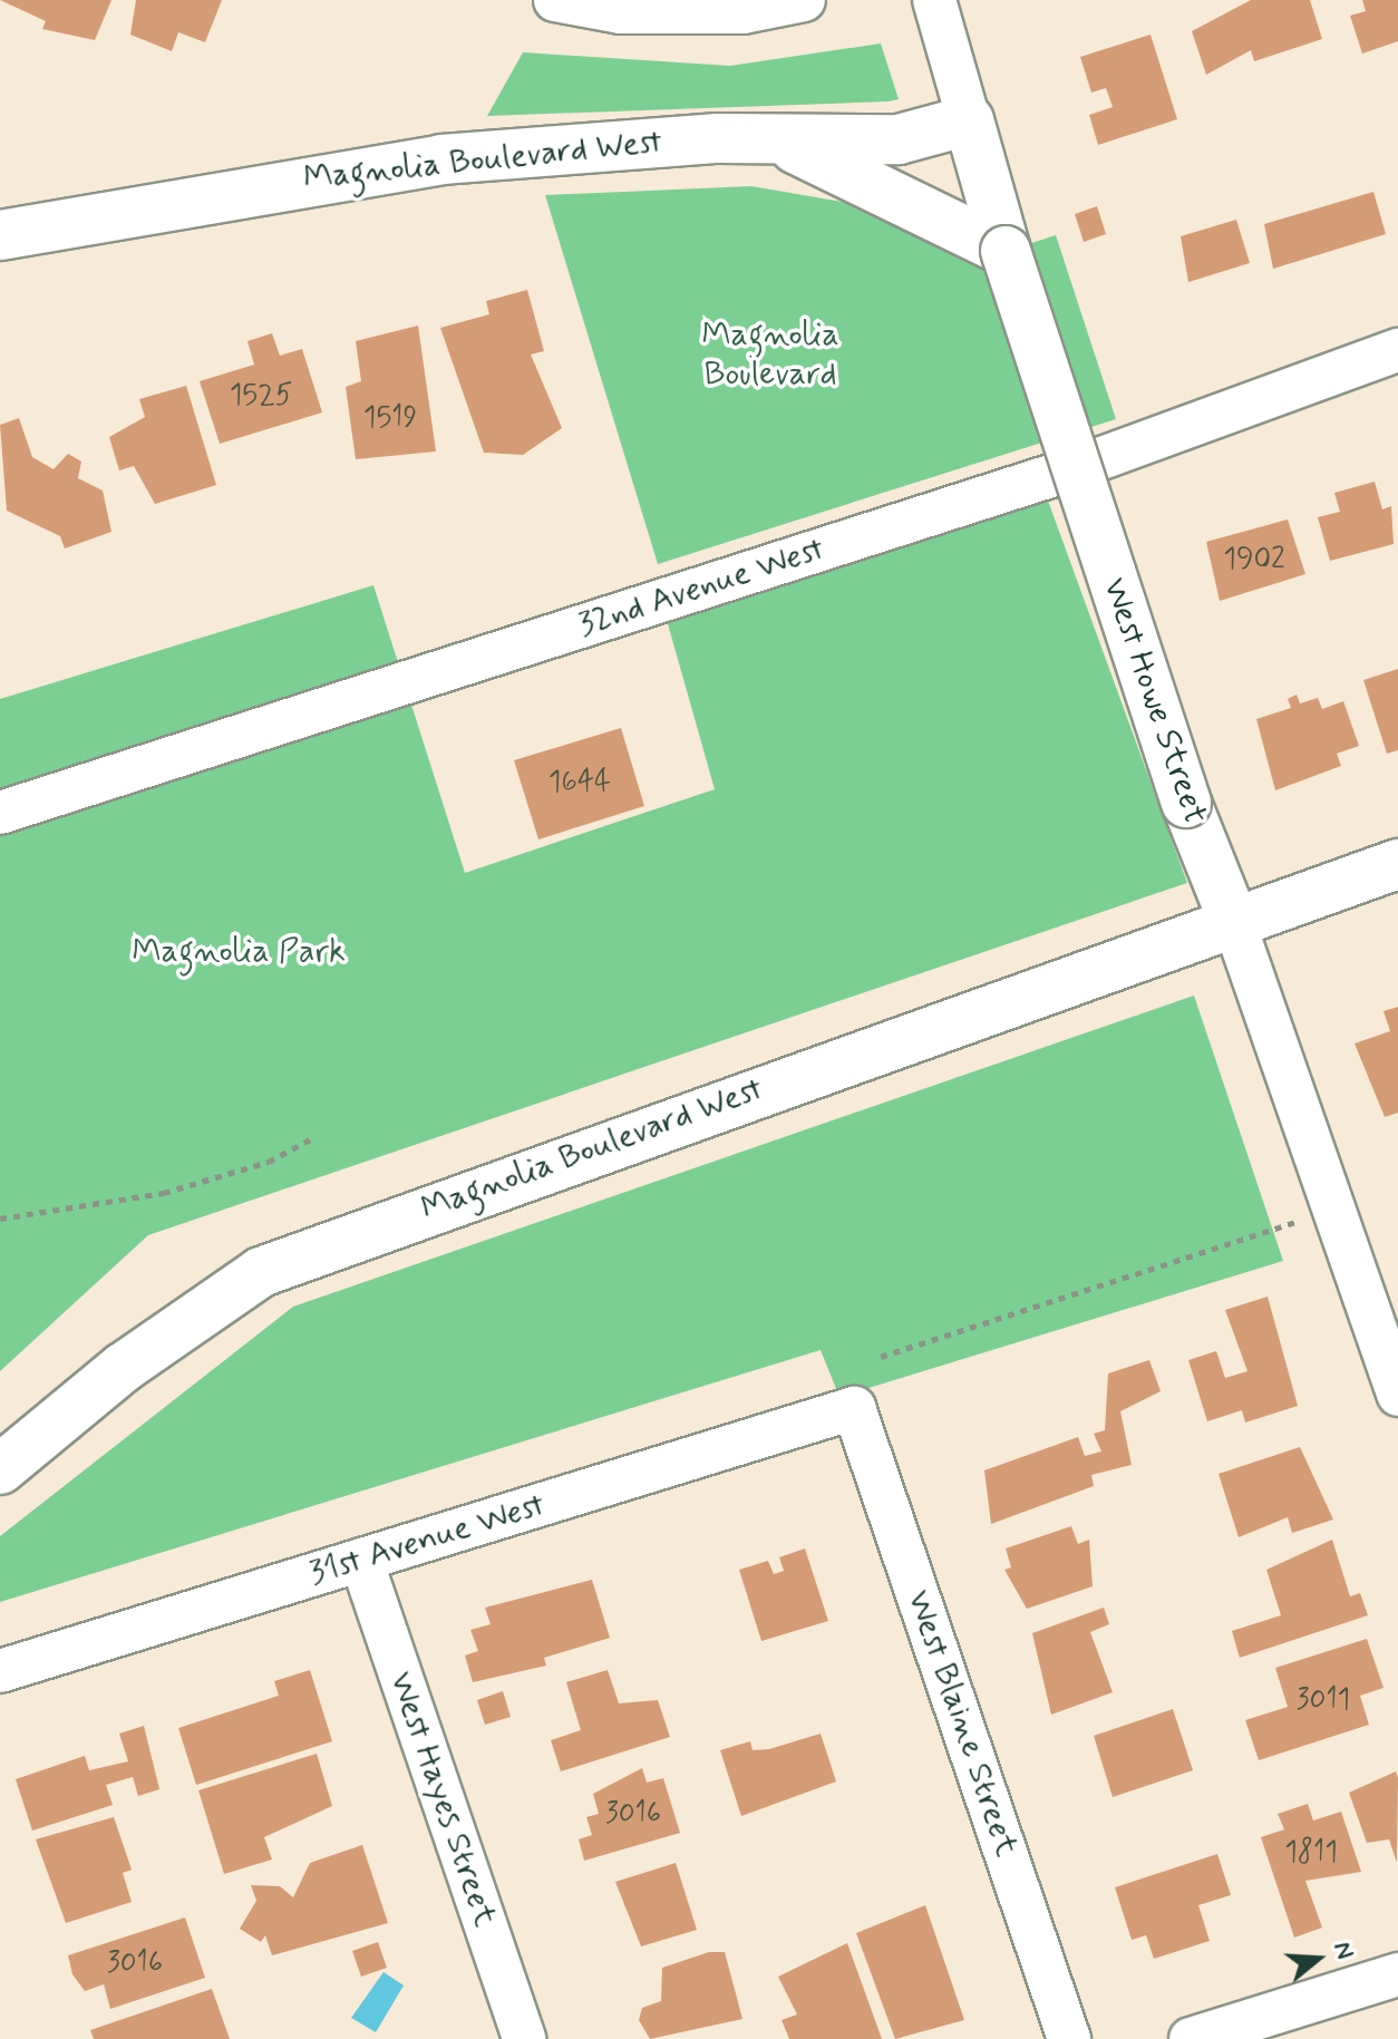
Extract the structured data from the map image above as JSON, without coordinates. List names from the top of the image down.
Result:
{
  "streets": {
    "street": [
      "Magnolia Boulevard West",
      "32nd Avenue West",
      "West Howe Street",
      "31st Avenue West",
      "West Blaine Street",
      "West Hayes Street"
    ]
  },
  "crossings": [
    ["Magnolia Boulevard West", "West Howe Street"],
    ["31st Avenue West", "West Blaine Street"],
    ["31st Avenue West", "West Hayes Street"]
  ],
  "parks": ["Magnolia Boulevard", "Magnolia Park"],
  "house_numbers": [
    "1525",
    "1519",
    "1902",
    "1644",
    "3011",
    "3016",
    "1811",
    "3016"
  ],
  "north": "right"
}
